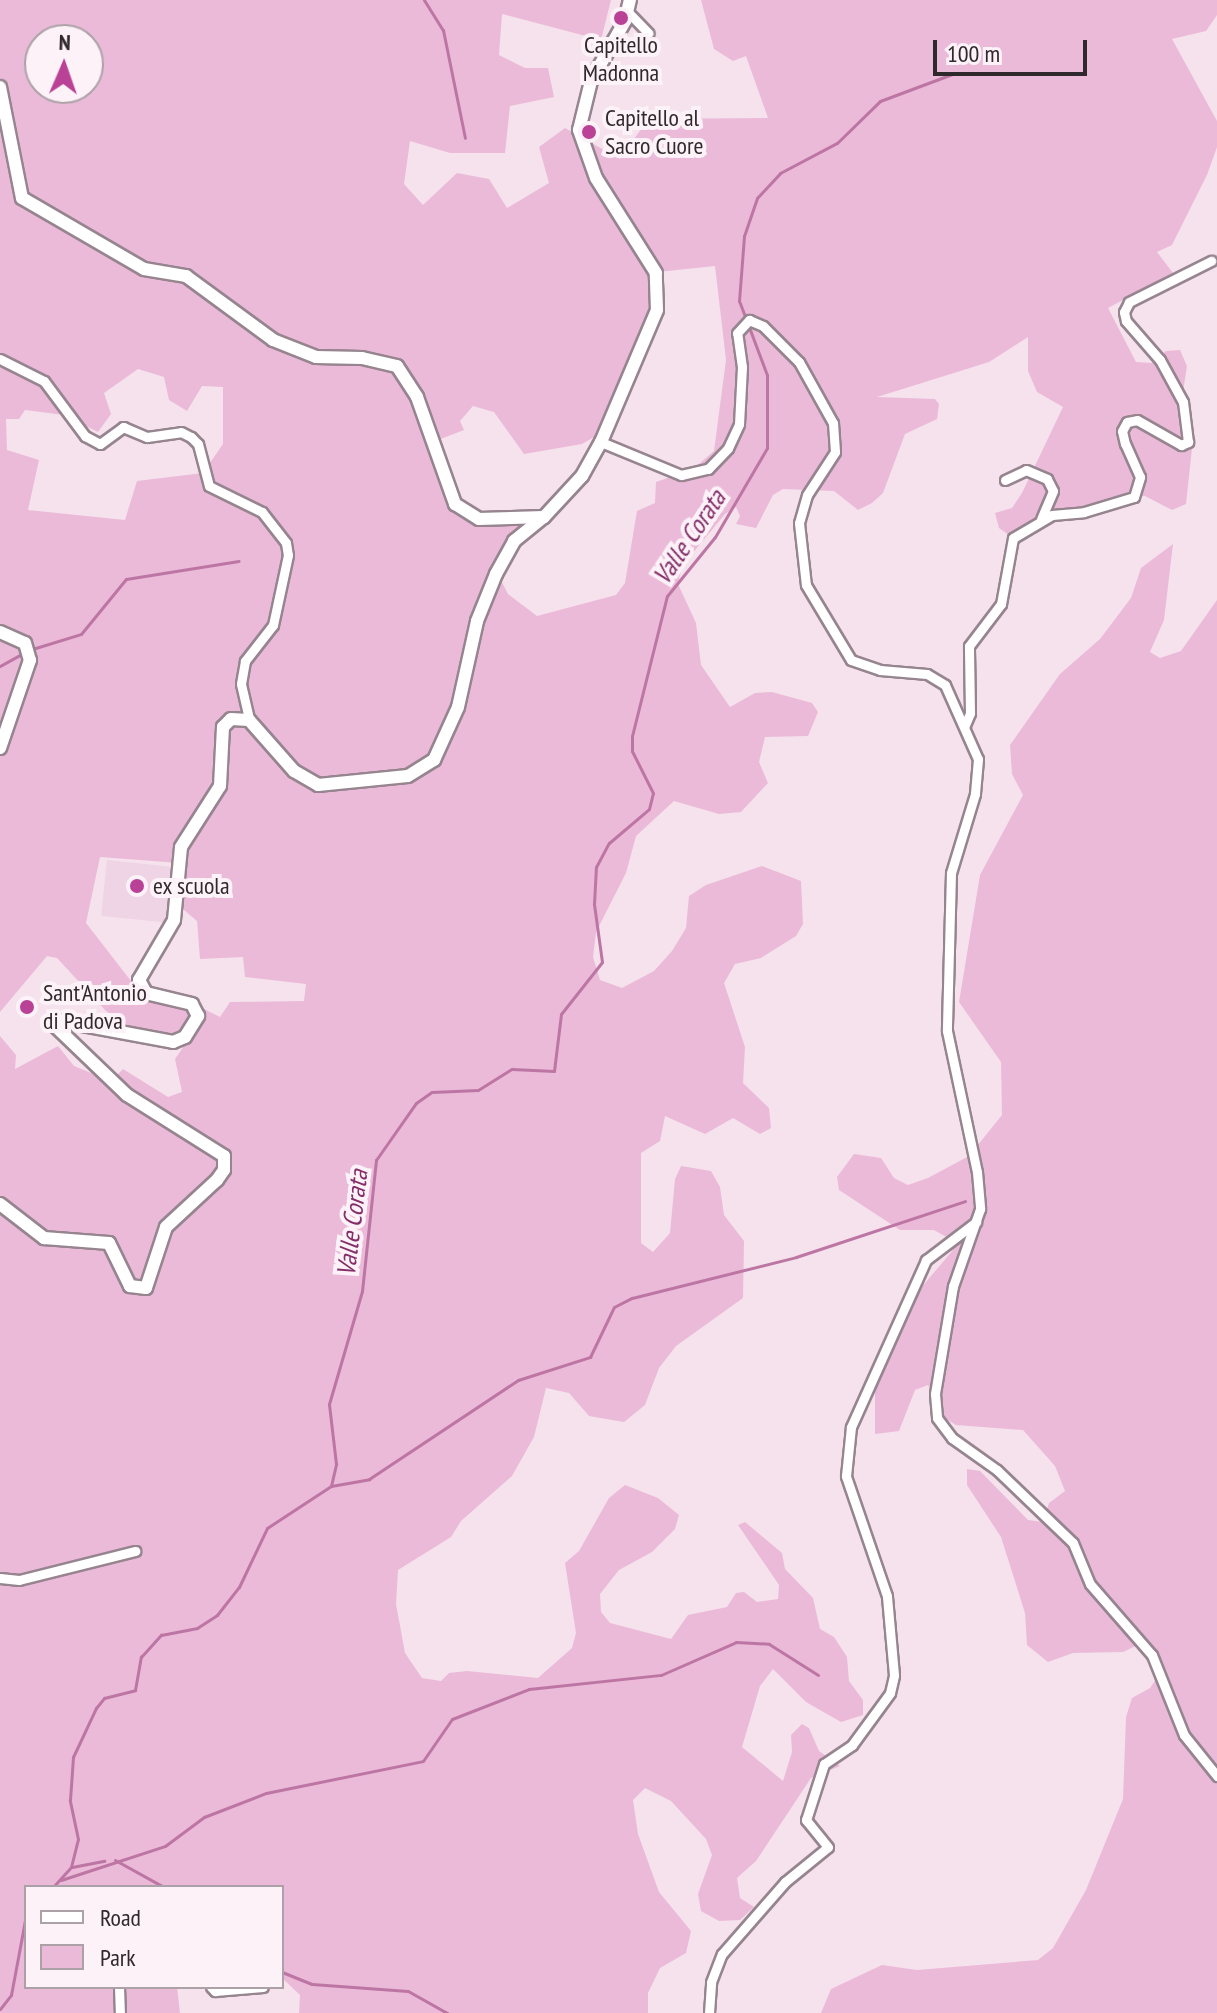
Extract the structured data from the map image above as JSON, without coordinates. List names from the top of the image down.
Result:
{
  "water": ["Valle Corata"],
  "places": [
    "Capitello Madonna",
    "Capitello al Sacro Cuore",
    "ex scuola",
    "Sant'Antonio di Padova"
  ],
  "legend": ["Road", "Park"],
  "scale_bar": "100 m",
  "north": "top"
}
